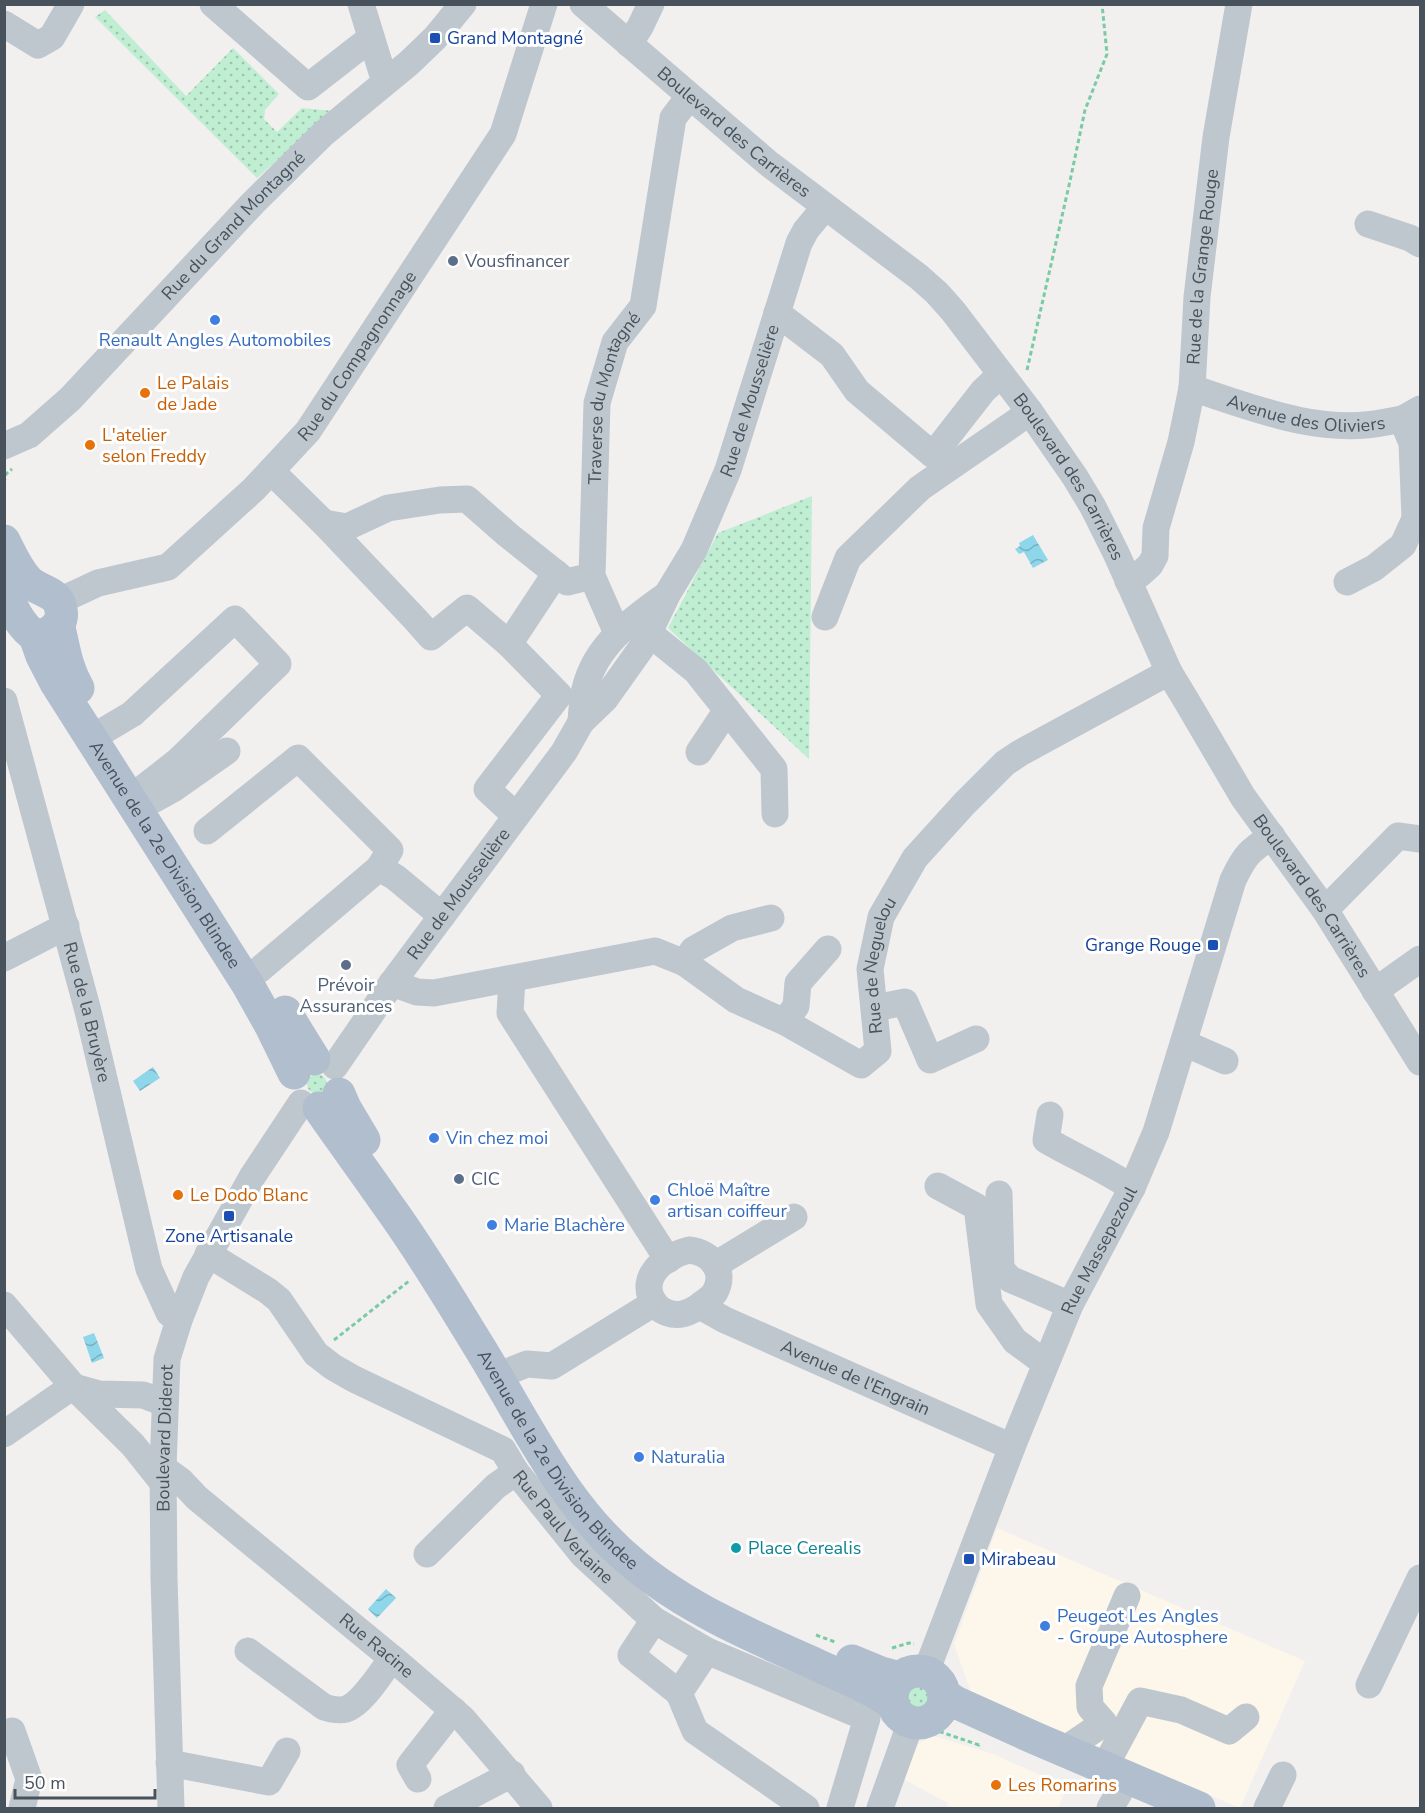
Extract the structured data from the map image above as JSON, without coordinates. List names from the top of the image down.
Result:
{
  "streets": {
    "main road": ["Avenue de la 2e Division Blindee"],
    "street": [
      "Boulevard des Carrières",
      "Rue du Grand Montagné",
      "Rue de la Grange Rouge",
      "Rue du Compagnonnage",
      "Traverse du Montagné",
      "Rue de Mousselière",
      "Avenue des Oliviers",
      "Rue de Neguelou",
      "Rue de la Bruyère",
      "Rue Massepezoul",
      "Avenue de l'Engrain",
      "Boulevard Diderot",
      "Rue Paul Verlaine",
      "Rue Racine"
    ]
  },
  "crossings": [
    ["Boulevard des Carrières", "Rue de la Grange Rouge"],
    ["Boulevard des Carrières", "Traverse du Montagné"],
    ["Boulevard des Carrières", "Rue de Mousselière"],
    ["Boulevard des Carrières", "Rue de Neguelou"],
    ["Boulevard des Carrières", "Rue Massepezoul"],
    ["Rue de la Grange Rouge", "Avenue des Oliviers"],
    ["Rue du Compagnonnage", "Avenue de la 2e Division Blindee"],
    ["Traverse du Montagné", "Rue de Mousselière"],
    ["Rue de Mousselière", "Avenue de la 2e Division Blindee"],
    ["Rue de Mousselière", "Rue de Neguelou"],
    ["Rue de Mousselière", "Boulevard Diderot"],
    ["Avenue de la 2e Division Blindee", "Rue Massepezoul"],
    ["Avenue de la 2e Division Blindee", "Boulevard Diderot"],
    ["Rue de la Bruyère", "Boulevard Diderot"],
    ["Rue Massepezoul", "Avenue de l'Engrain"],
    ["Boulevard Diderot", "Rue Paul Verlaine"],
    ["Boulevard Diderot", "Rue Racine"]
  ],
  "places": {
    "transit": [
      "Grand Montagné",
      "Grange Rouge",
      "Zone Artisanale",
      "Mirabeau"
    ],
    "other": [
      "Vousfinancer",
      "Renault Angles Automobiles",
      "Le Palais de Jade",
      "L'atelier selon Freddy",
      "Prévoir Assurances",
      "Vin chez moi",
      "CIC",
      "Le Dodo Blanc",
      "Chloë Maître artisan coiffeur",
      "Marie Blachère",
      "Naturalia",
      "Place Cerealis",
      "Peugeot Les Angles - Groupe Autosphere",
      "Les Romarins"
    ]
  },
  "scale_bar": "50 m"
}
